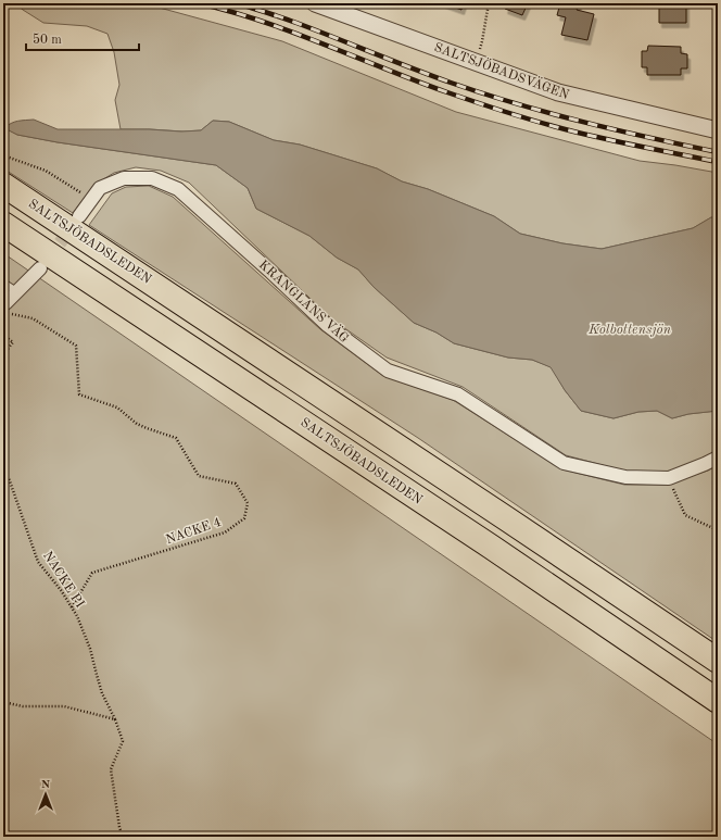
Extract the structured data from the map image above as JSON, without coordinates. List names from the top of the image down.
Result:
{
  "streets": {
    "highway": ["SALTSJÖBADSLEDEN"],
    "street": ["SALTSJÖBADSVÄGEN", "KRANGLANS VÄG"],
    "path": ["NACKE 4", "NACKE PI"]
  },
  "crossings": [
    ["NACKE 4", "NACKE PI"]
  ],
  "water": ["Kolbottensjön"],
  "scale_bar": "50 m",
  "north": "top"
}
